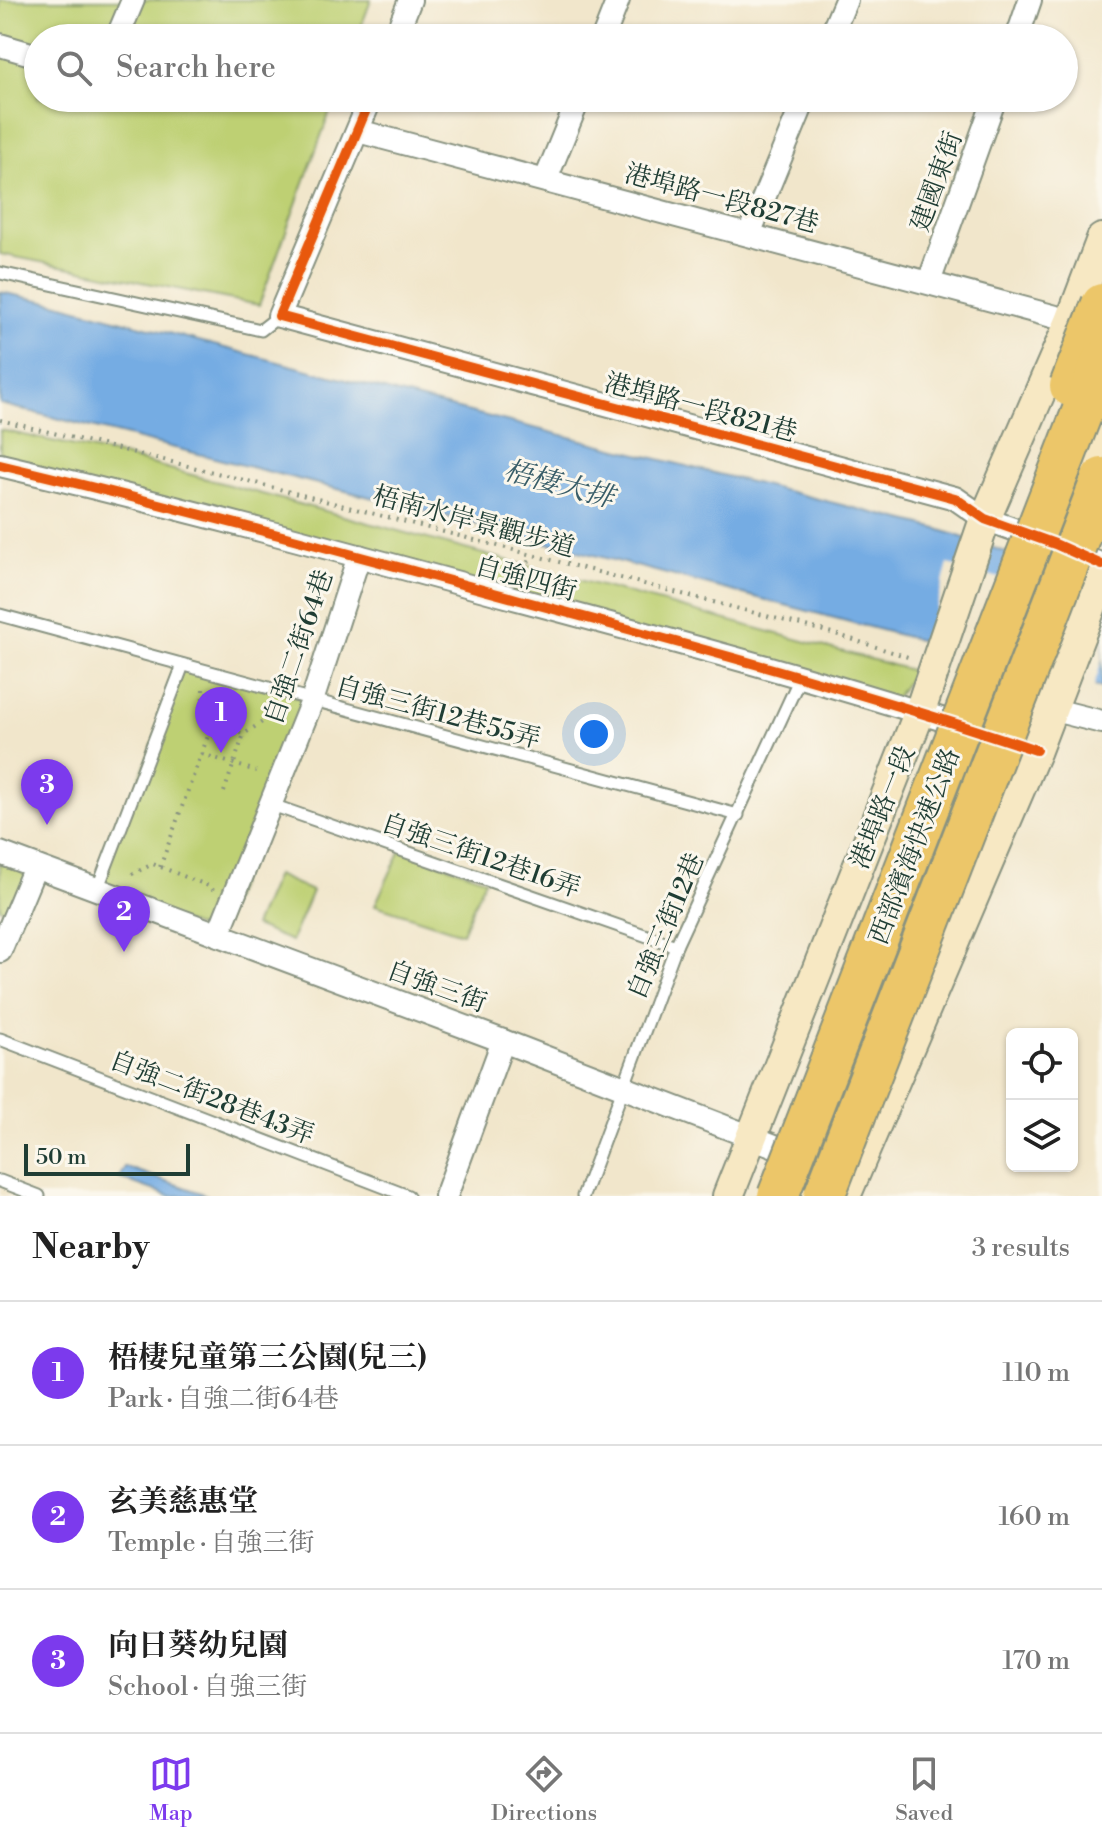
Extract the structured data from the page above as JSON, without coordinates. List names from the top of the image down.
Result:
{
  "streets": {
    "highway": ["西部濱海快速公路"],
    "street": [
      "建國東街",
      "港埠路一段827巷",
      "港埠路一段821巷",
      "自強四街",
      "自強二街64巷",
      "港埠路一段",
      "自強三街"
    ],
    "lane": [
      "自強三街12巷55弄",
      "自強三街12巷16弄",
      "自強三街12巷",
      "自強二街28巷43弄"
    ],
    "path": ["梧南水岸景觀步道"]
  },
  "crossings": [
    ["建國東街", "港埠路一段827巷"],
    ["港埠路一段827巷", "港埠路一段"],
    ["港埠路一段821巷", "港埠路一段"],
    ["梧南水岸景觀步道", "港埠路一段"],
    ["自強四街", "自強二街64巷"],
    ["自強四街", "港埠路一段"],
    ["自強四街", "自強三街12巷"],
    ["自強二街64巷", "自強三街12巷55弄"],
    ["自強二街64巷", "自強三街12巷16弄"],
    ["自強二街64巷", "自強三街"],
    ["自強三街12巷55弄", "自強三街12巷"],
    ["港埠路一段", "自強三街"],
    ["西部濱海快速公路", "自強三街"],
    ["自強三街12巷16弄", "自強三街12巷"],
    ["自強三街12巷", "自強三街"]
  ],
  "water": ["梧棲大排"],
  "scale_bar": "50 m",
  "page": {
    "search": "Search here",
    "pins": ["1", "3", "2"],
    "scale": "50 m",
    "heading": ["Nearby", "3 results"],
    "list": [
      {
        "mark": "1",
        "name": "梧棲兒童第三公園(兒三)",
        "note": "Park · 自強二街64巷",
        "value": "110 m"
      },
      {
        "mark": "2",
        "name": "玄美慈惠堂",
        "note": "Temple · 自強三街",
        "value": "160 m"
      },
      {
        "mark": "3",
        "name": "向日葵幼兒園",
        "note": "School · 自強三街",
        "value": "170 m"
      }
    ],
    "nav": ["Map", "Directions", "Saved"]
  }
}
